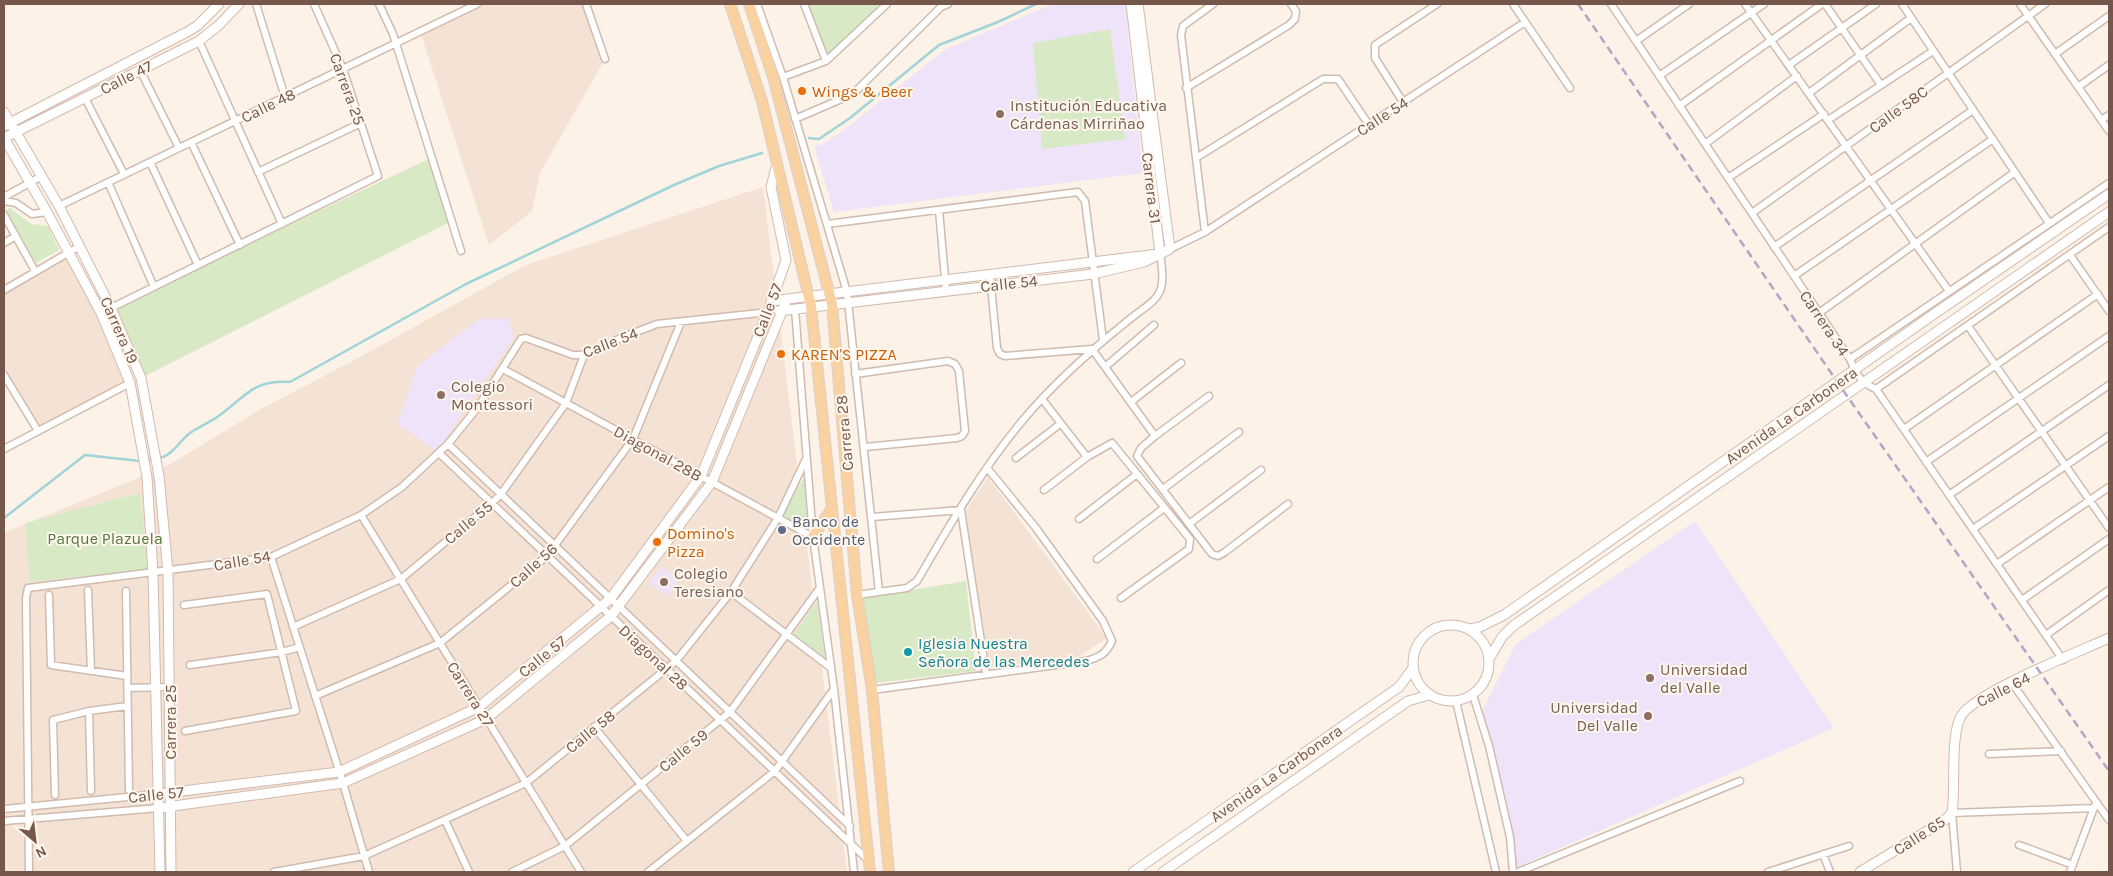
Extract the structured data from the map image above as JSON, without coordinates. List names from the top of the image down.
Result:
{
  "streets": {
    "main road": ["Carrera 28"],
    "street": [
      "Calle 47",
      "Carrera 25",
      "Calle 48",
      "Calle 58C",
      "Calle 54",
      "Carrera 31",
      "Calle 57",
      "Carrera 34",
      "Carrera 19",
      "Avenida La Carbonera",
      "Diagonal 28B",
      "Calle 55",
      "Calle 56",
      "Diagonal 28",
      "Calle 64",
      "Carrera 27",
      "Calle 58",
      "Calle 59",
      "Calle 65"
    ]
  },
  "crossings": [
    ["Calle 47", "Carrera 19"],
    ["Carrera 25", "Calle 48"],
    ["Carrera 25", "Calle 54"],
    ["Carrera 25", "Calle 57"],
    ["Carrera 25", "Carrera 19"],
    ["Calle 48", "Carrera 19"],
    ["Calle 58C", "Carrera 34"],
    ["Calle 54", "Carrera 31"],
    ["Calle 54", "Calle 57"],
    ["Calle 54", "Carrera 19"],
    ["Calle 54", "Carrera 28"],
    ["Calle 54", "Diagonal 28B"],
    ["Calle 54", "Calle 55"],
    ["Calle 54", "Calle 56"],
    ["Calle 54", "Diagonal 28"],
    ["Calle 54", "Carrera 27"],
    ["Calle 57", "Carrera 28"],
    ["Calle 57", "Diagonal 28B"],
    ["Calle 57", "Diagonal 28"],
    ["Calle 57", "Carrera 27"],
    ["Carrera 34", "Avenida La Carbonera"],
    ["Carrera 28", "Diagonal 28"],
    ["Diagonal 28B", "Calle 55"],
    ["Diagonal 28B", "Calle 56"],
    ["Diagonal 28B", "Calle 58"],
    ["Calle 55", "Diagonal 28"],
    ["Calle 55", "Carrera 27"],
    ["Calle 56", "Diagonal 28"],
    ["Calle 56", "Carrera 27"],
    ["Diagonal 28", "Calle 58"],
    ["Diagonal 28", "Calle 59"],
    ["Calle 64", "Calle 65"],
    ["Carrera 27", "Calle 58"],
    ["Carrera 27", "Calle 59"]
  ],
  "parks": ["Parque Plazuela"],
  "places": [
    "Wings & Beer",
    "Institución Educativa Cárdenas Mirriñao",
    "KAREN'S PIZZA",
    "Colegio Montessori",
    "Banco de Occidente",
    "Domino's Pizza",
    "Colegio Teresiano",
    "Iglesia Nuestra Señora de las Mercedes",
    "Universidad del Valle",
    "Universidad Del Valle"
  ],
  "north": "bottom right"
}
